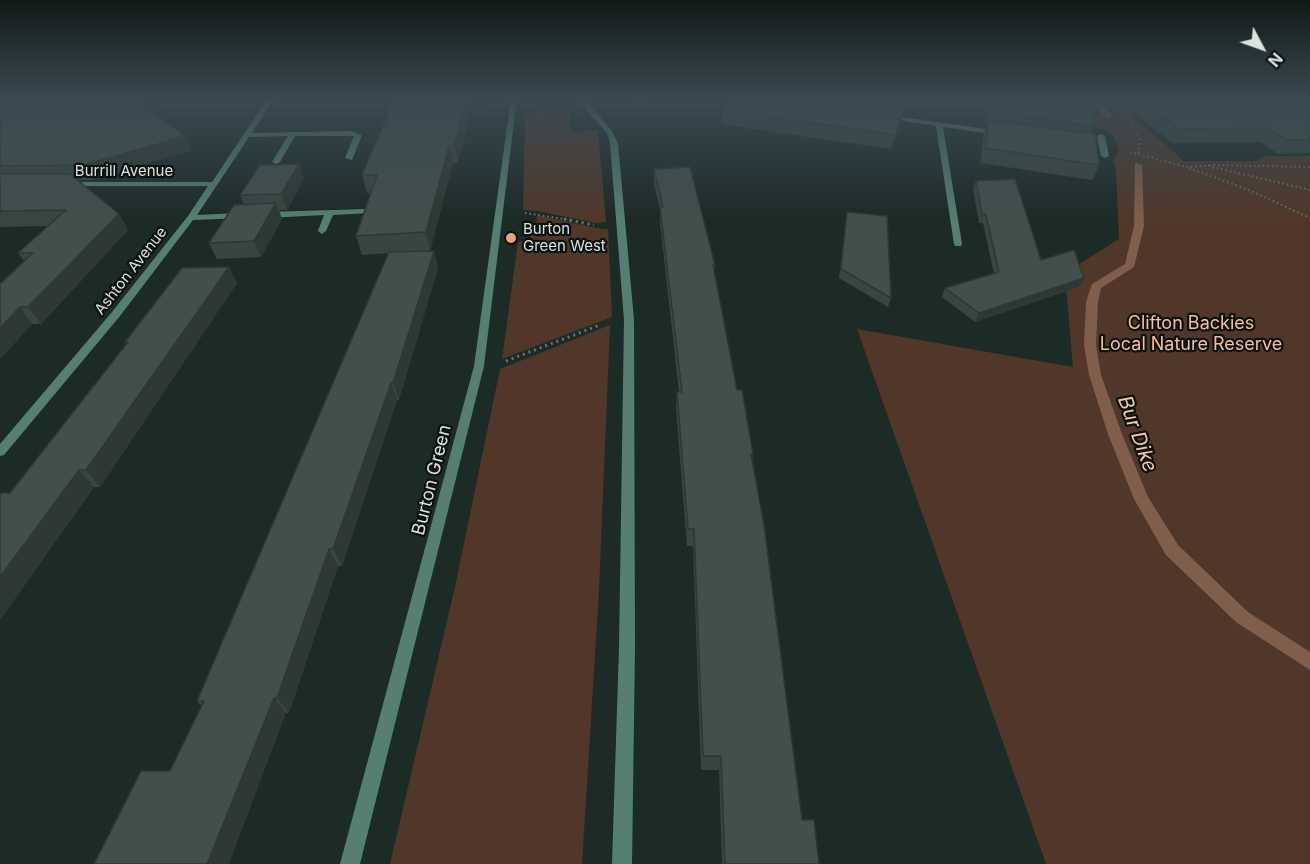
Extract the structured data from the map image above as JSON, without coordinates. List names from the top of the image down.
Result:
{
  "streets": {
    "street": ["Burrill Avenue", "Ashton Avenue", "Burton Green"]
  },
  "crossings": [
    ["Burrill Avenue", "Ashton Avenue"]
  ],
  "water": ["Bur Dike"],
  "parks": ["Clifton Backies Local Nature Reserve"],
  "places": ["Burton Green West"],
  "north": "bottom right"
}
